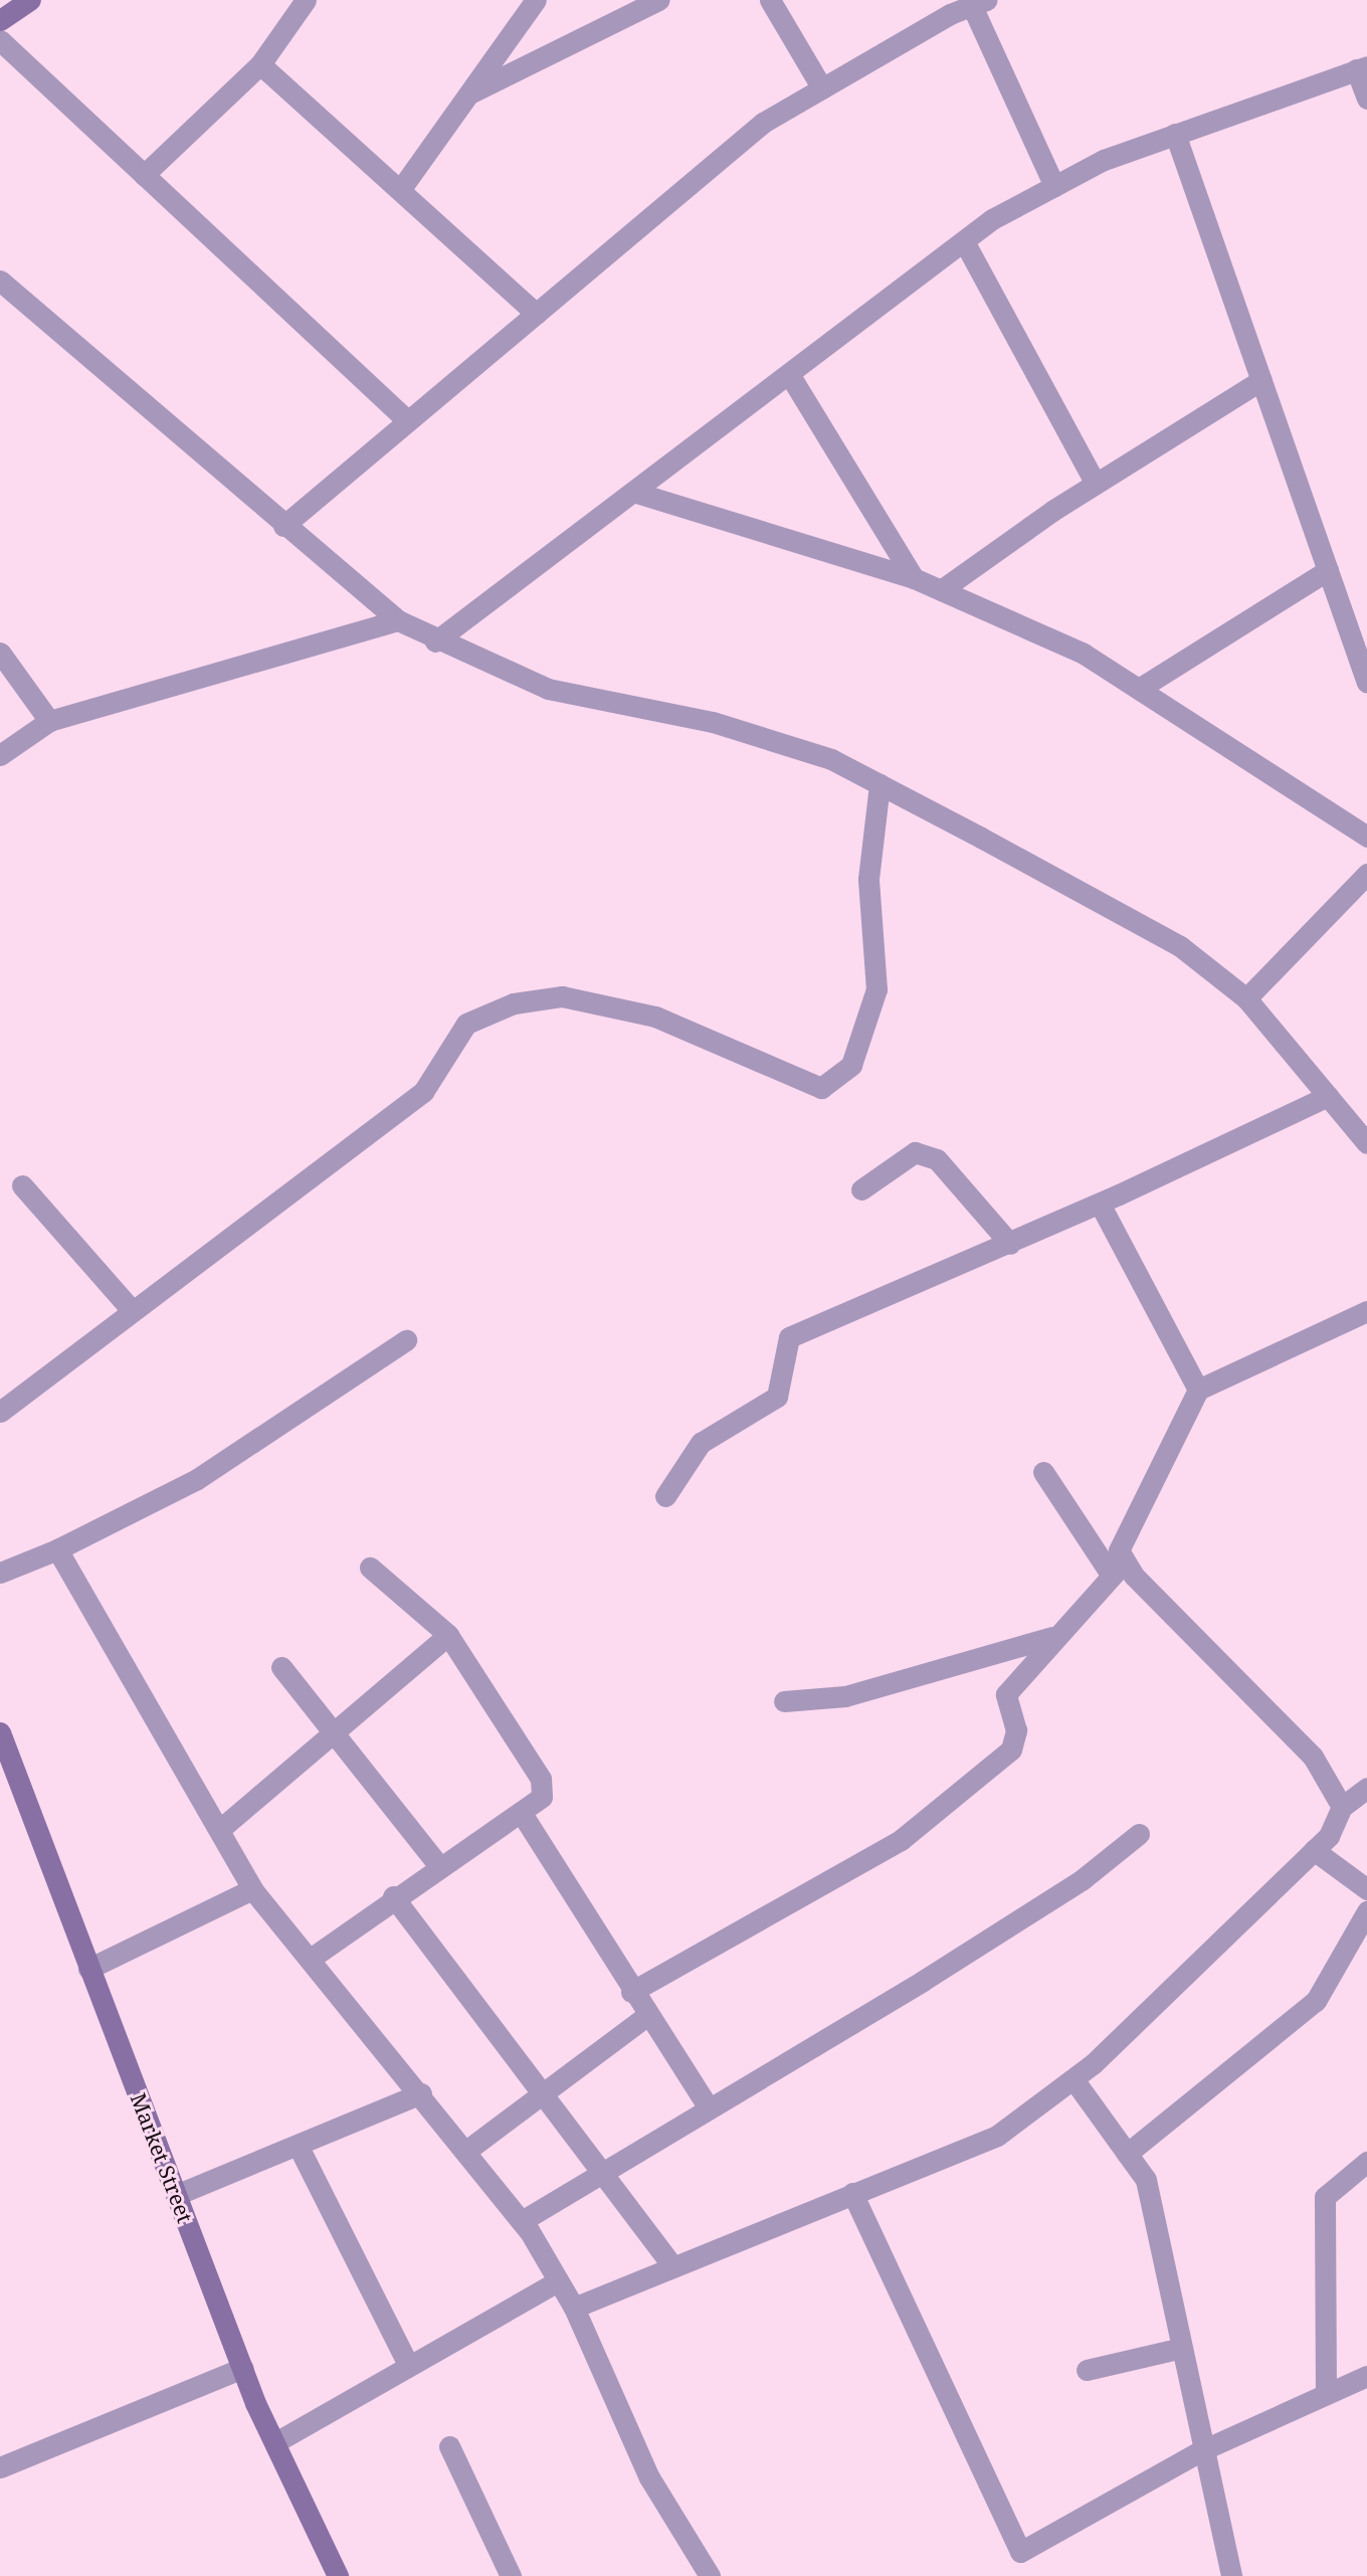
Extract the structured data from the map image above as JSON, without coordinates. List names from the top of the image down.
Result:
{
  "streets": {
    "street": ["Market Street"]
  }
}
